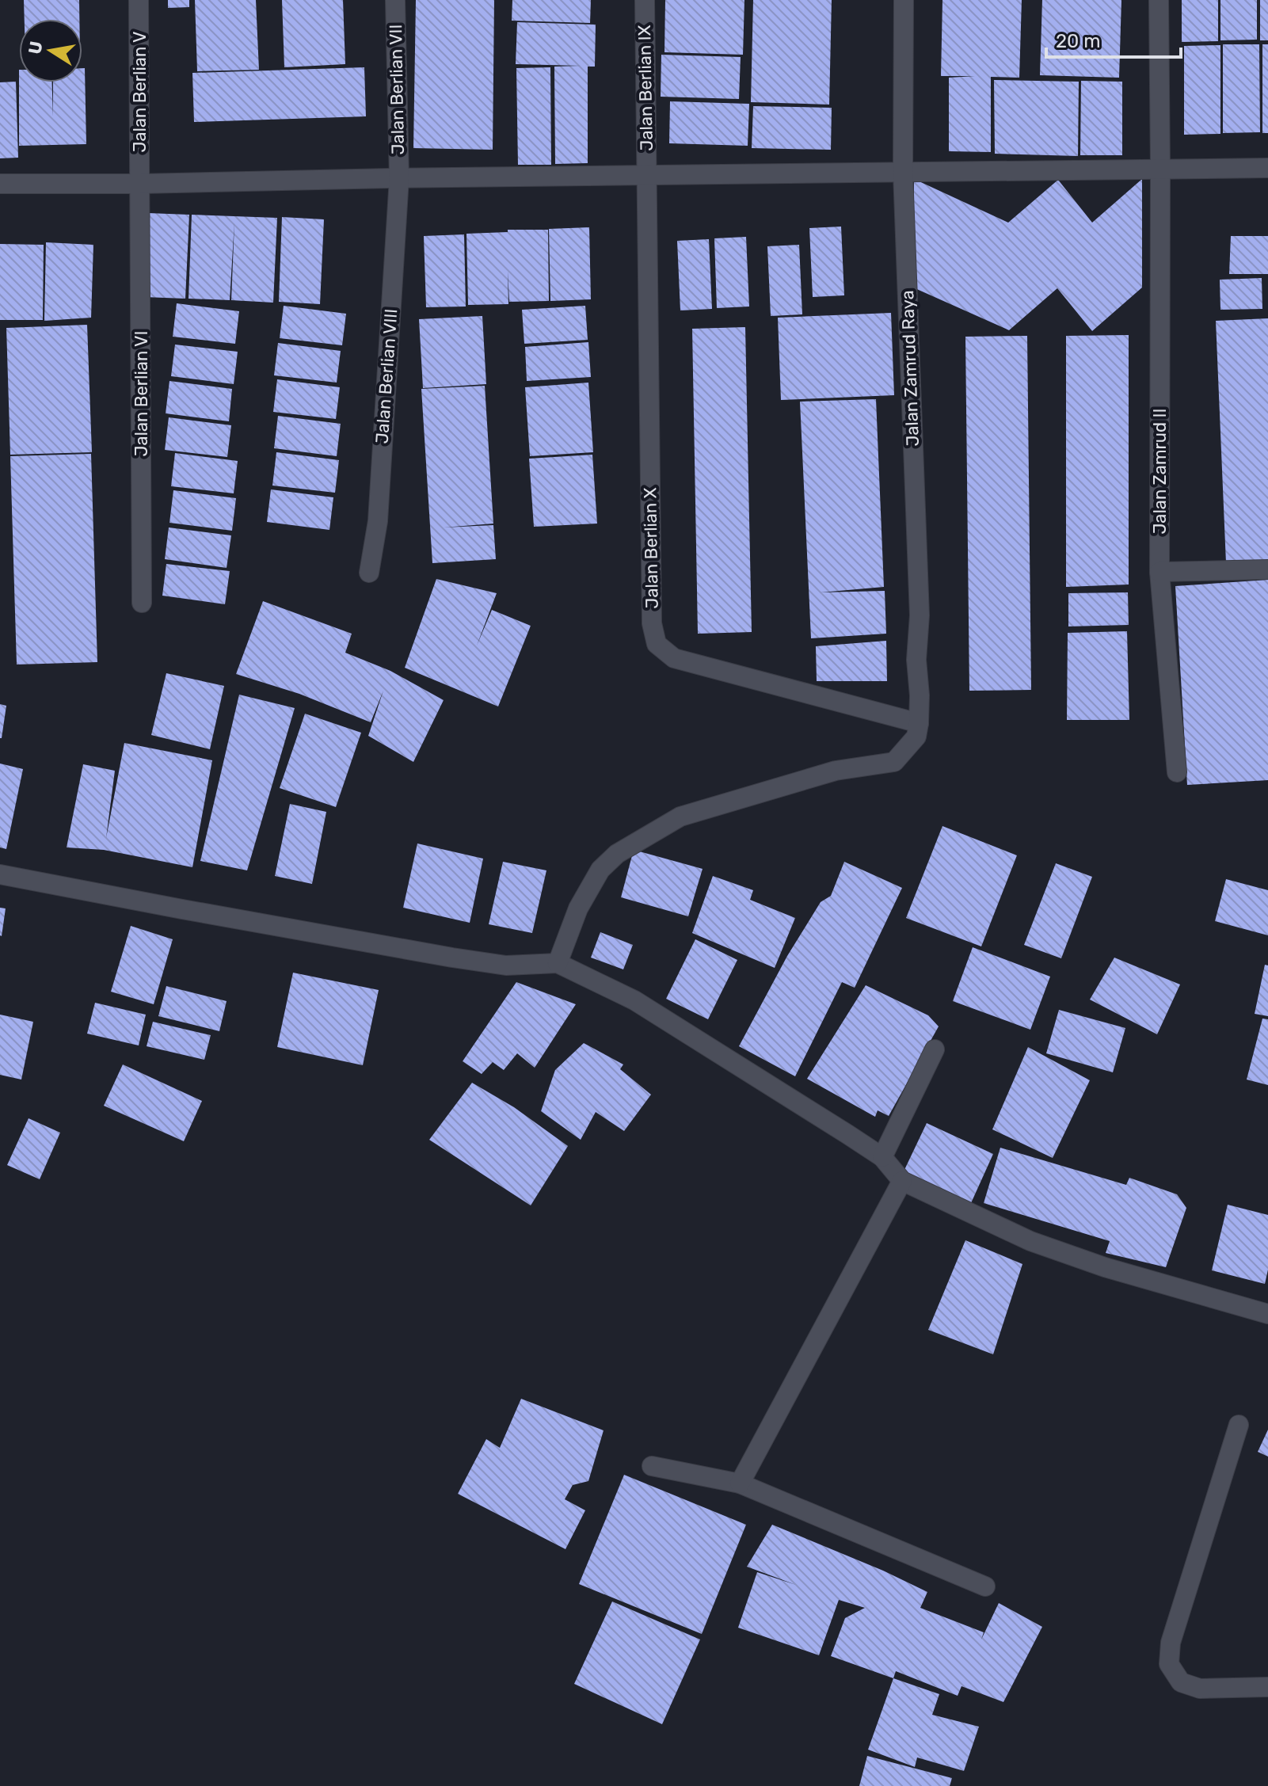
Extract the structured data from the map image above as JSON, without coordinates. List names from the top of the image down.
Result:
{
  "streets": {
    "street": [
      "Jalan Berlian IX",
      "Jalan Berlian VII",
      "Jalan Berlian V",
      "Jalan Zamrud Raya",
      "Jalan Berlian VIII",
      "Jalan Berlian VI",
      "Jalan Zamrud II",
      "Jalan Berlian X"
    ]
  },
  "crossings": [
    ["Jalan Berlian IX", "Jalan Berlian X"],
    ["Jalan Berlian VII", "Jalan Berlian VIII"],
    ["Jalan Berlian V", "Jalan Berlian VI"],
    ["Jalan Zamrud Raya", "Jalan Berlian X"]
  ],
  "scale_bar": "20 m",
  "north": "left"
}
